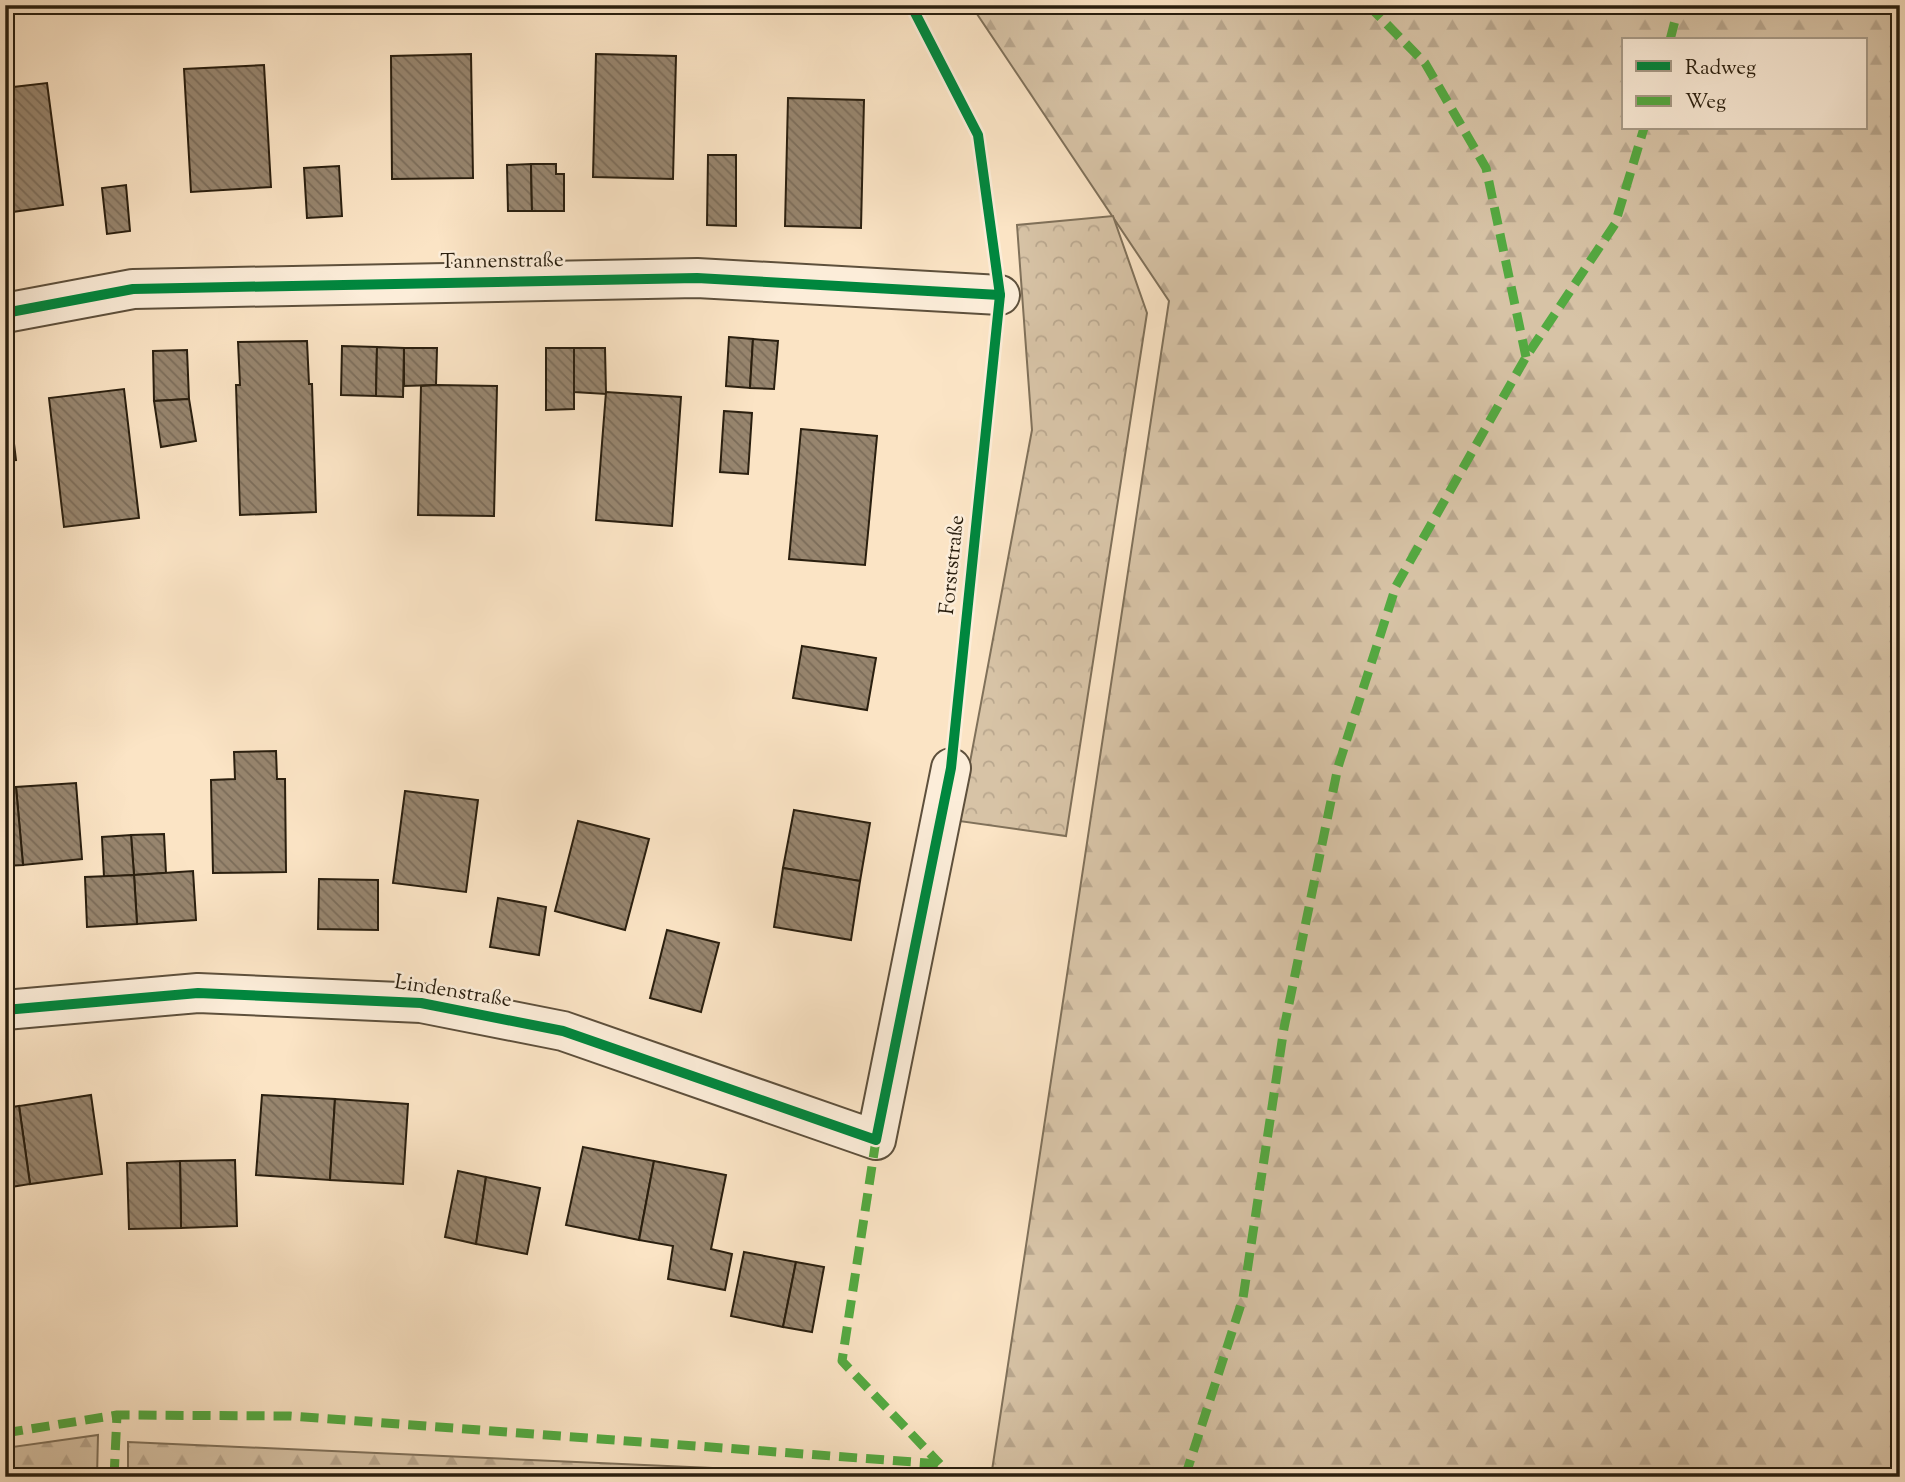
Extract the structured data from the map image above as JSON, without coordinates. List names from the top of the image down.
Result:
{
  "streets": {
    "street": ["Tannenstraße", "Lindenstraße"],
    "cycle path": ["Forststraße"]
  },
  "legend": ["Radweg", "Weg"]
}
